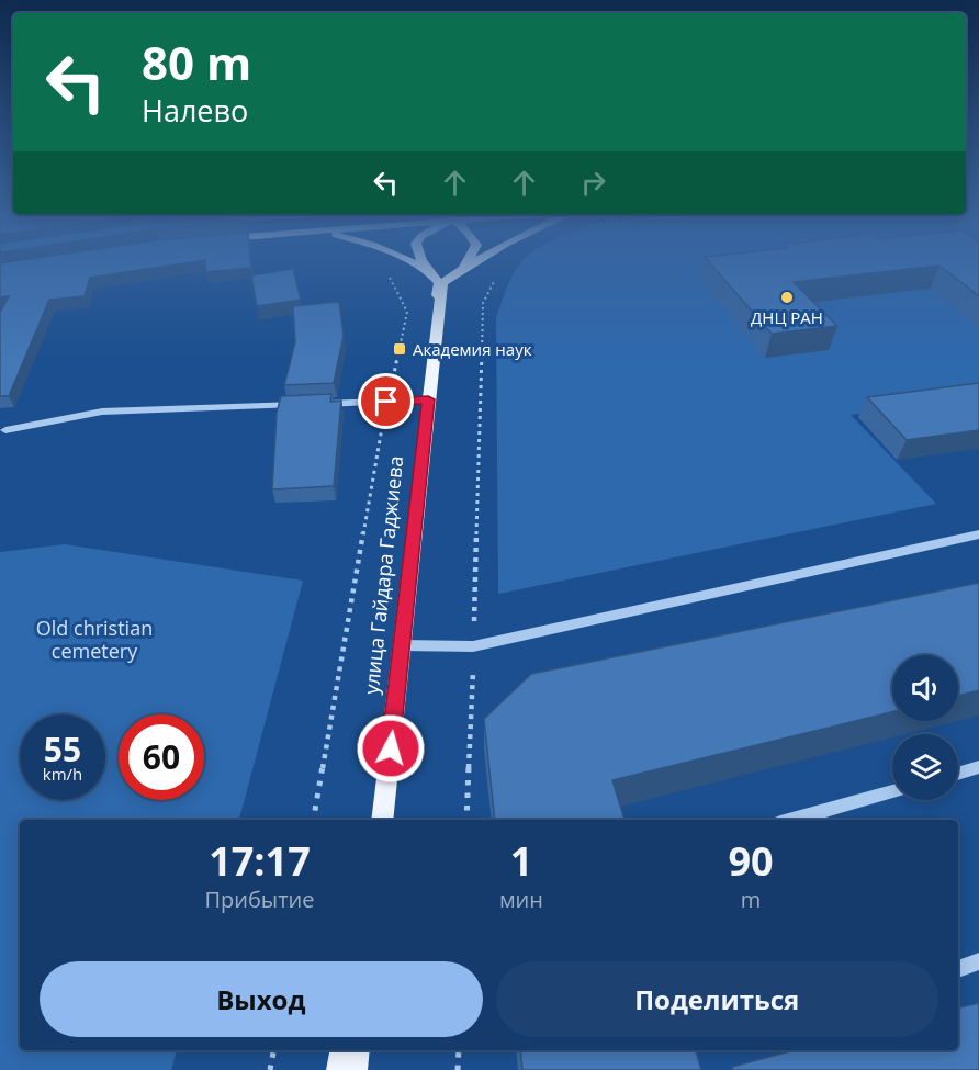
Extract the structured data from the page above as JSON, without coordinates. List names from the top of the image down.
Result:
{
  "streets": {
    "main road": ["улица Гайдара Гаджиева"]
  },
  "parks": ["Old сhristian cemetery"],
  "places": {
    "other": ["ДНЦ РАН"],
    "transit": ["Академия наук"]
  },
  "page": {
    "turn": ["80 m", "Налево"],
    "speed": "55 km/h",
    "limit": "60",
    "eta": [
      "17:17",
      "Прибытие",
      "1",
      "мин",
      "90",
      "m"
    ],
    "buttons": ["Выход", "Поделиться"]
  }
}
